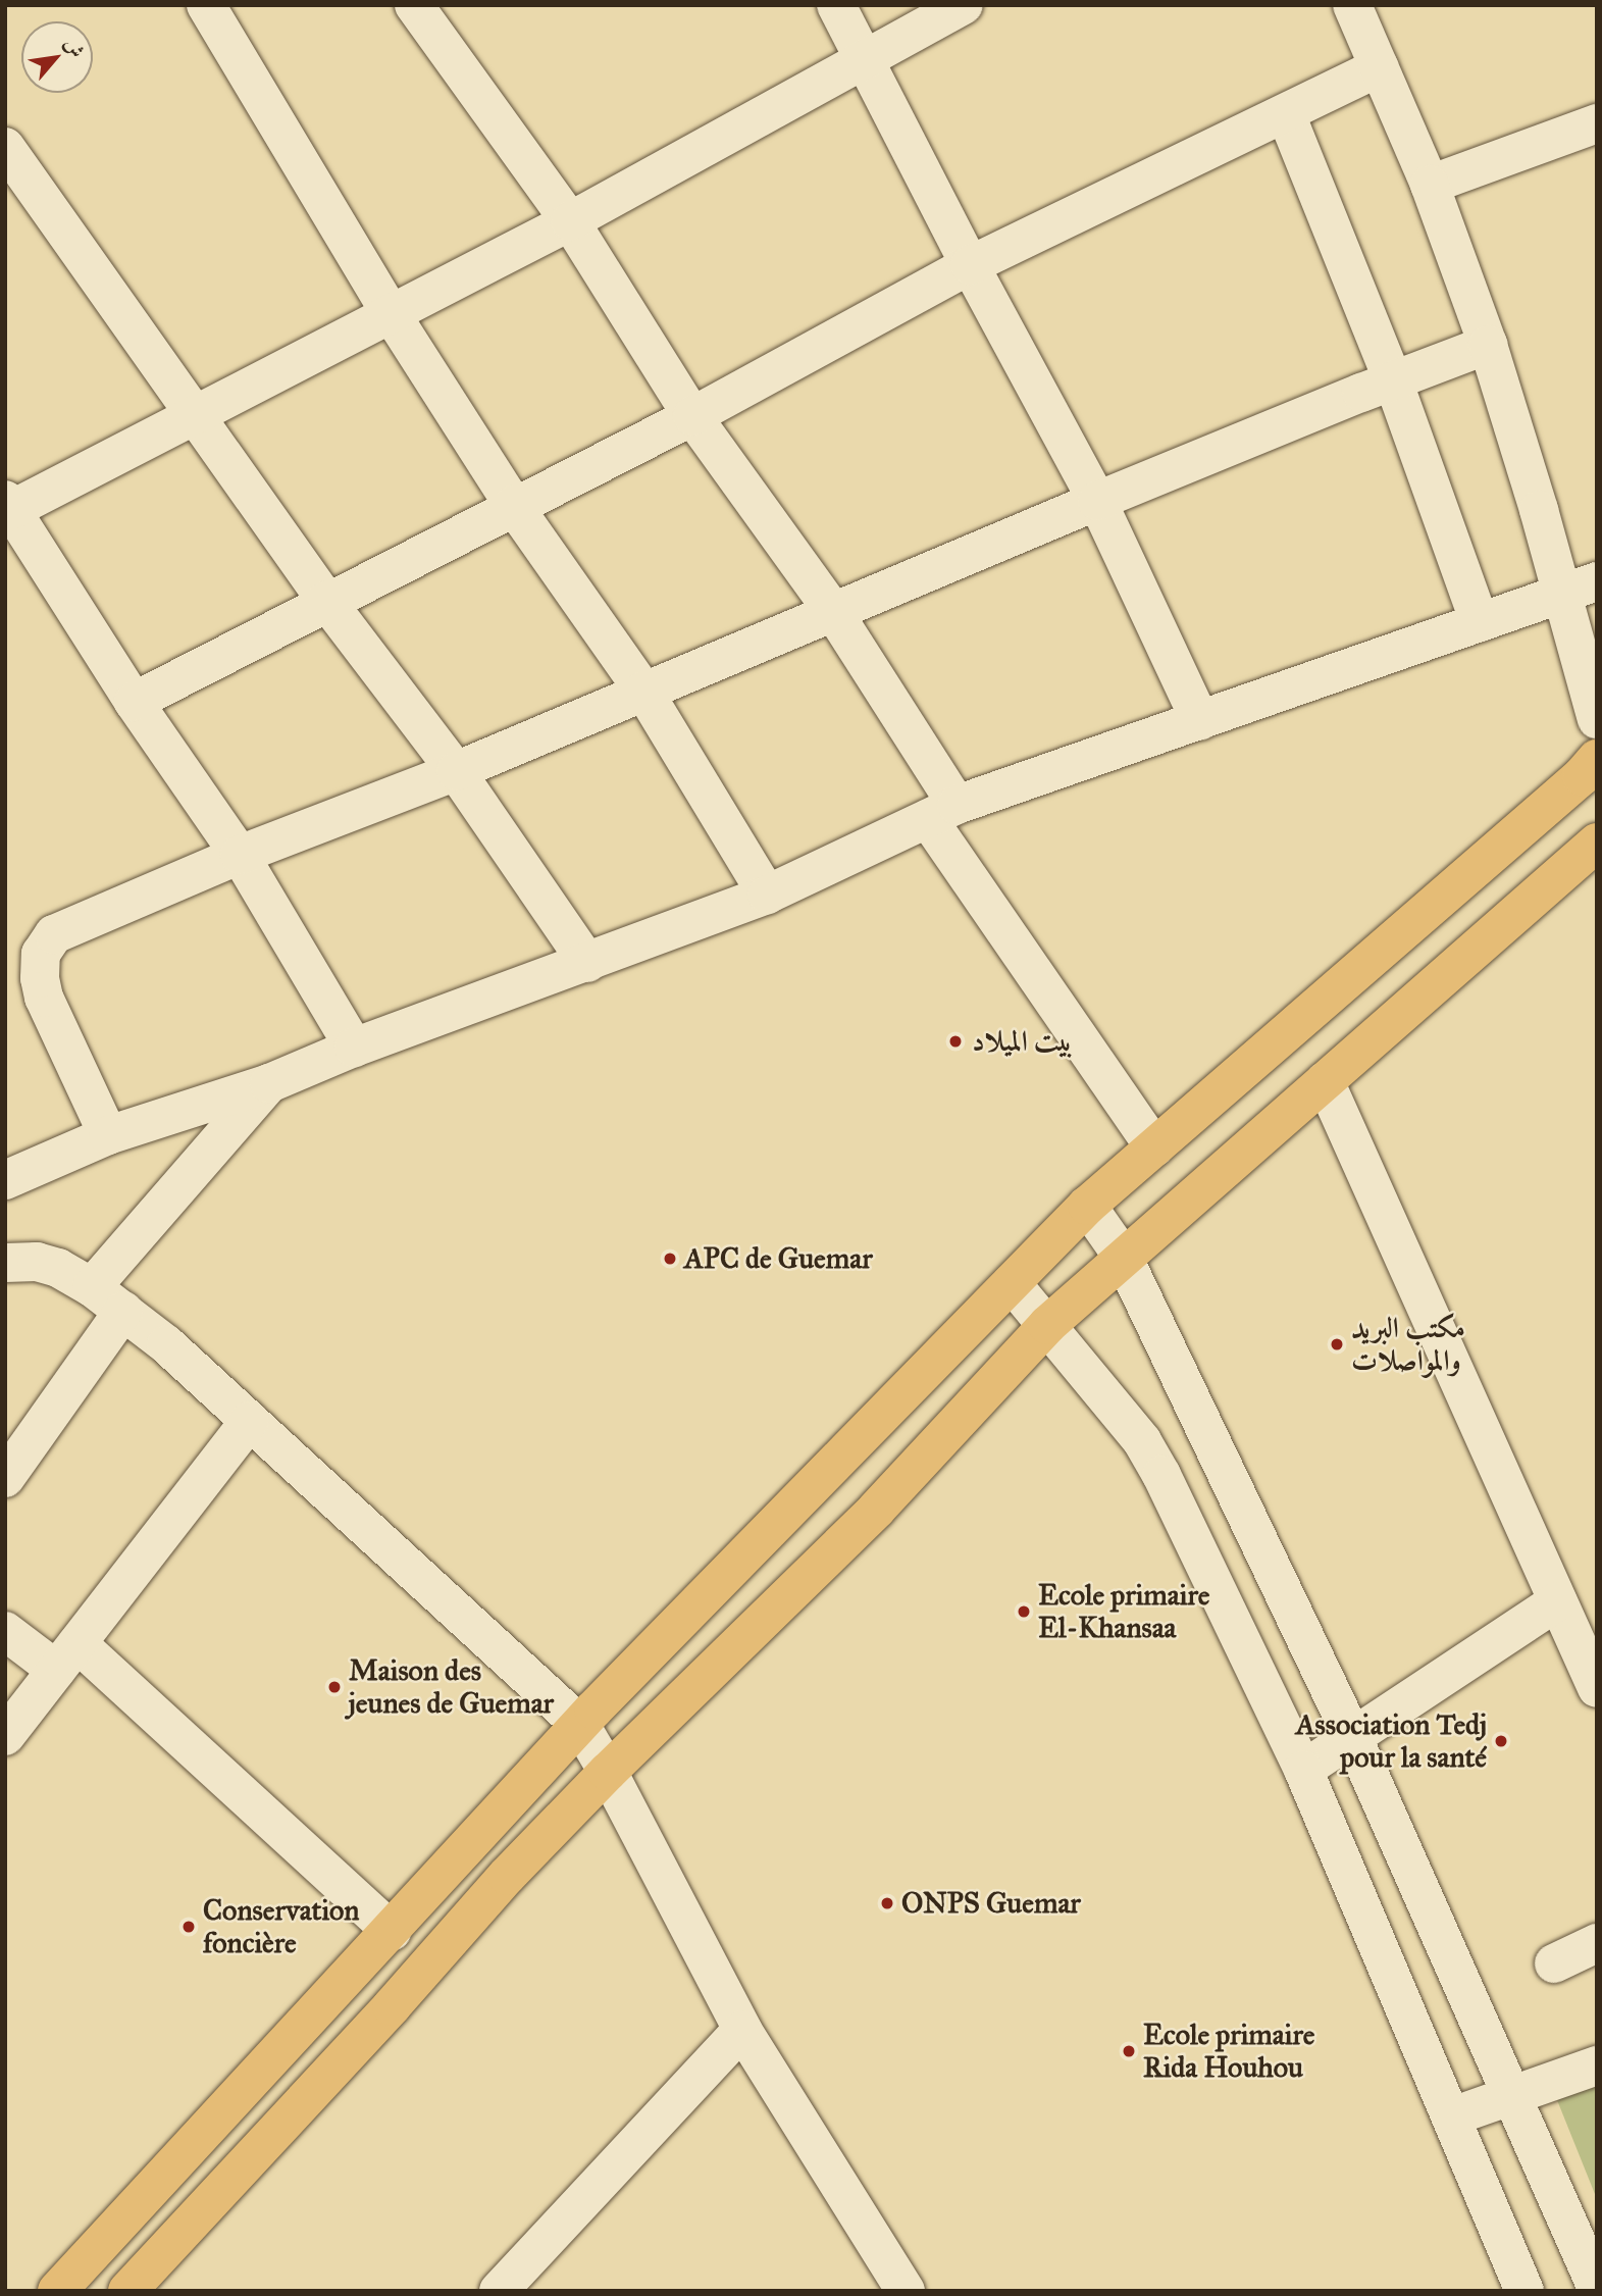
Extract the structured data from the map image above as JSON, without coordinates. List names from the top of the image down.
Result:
{
  "places": [
    "بيت الميلاد",
    "APC de Guemar",
    "مكتب البريد والمواصلات",
    "Ecole primaire El-Khansaa",
    "Maison des jeunes de Guemar",
    "Association Tedj pour la santé",
    "ONPS Guemar",
    "Conservation foncière",
    "Ecole primaire Rida Houhou"
  ],
  "north": "top right"
}
